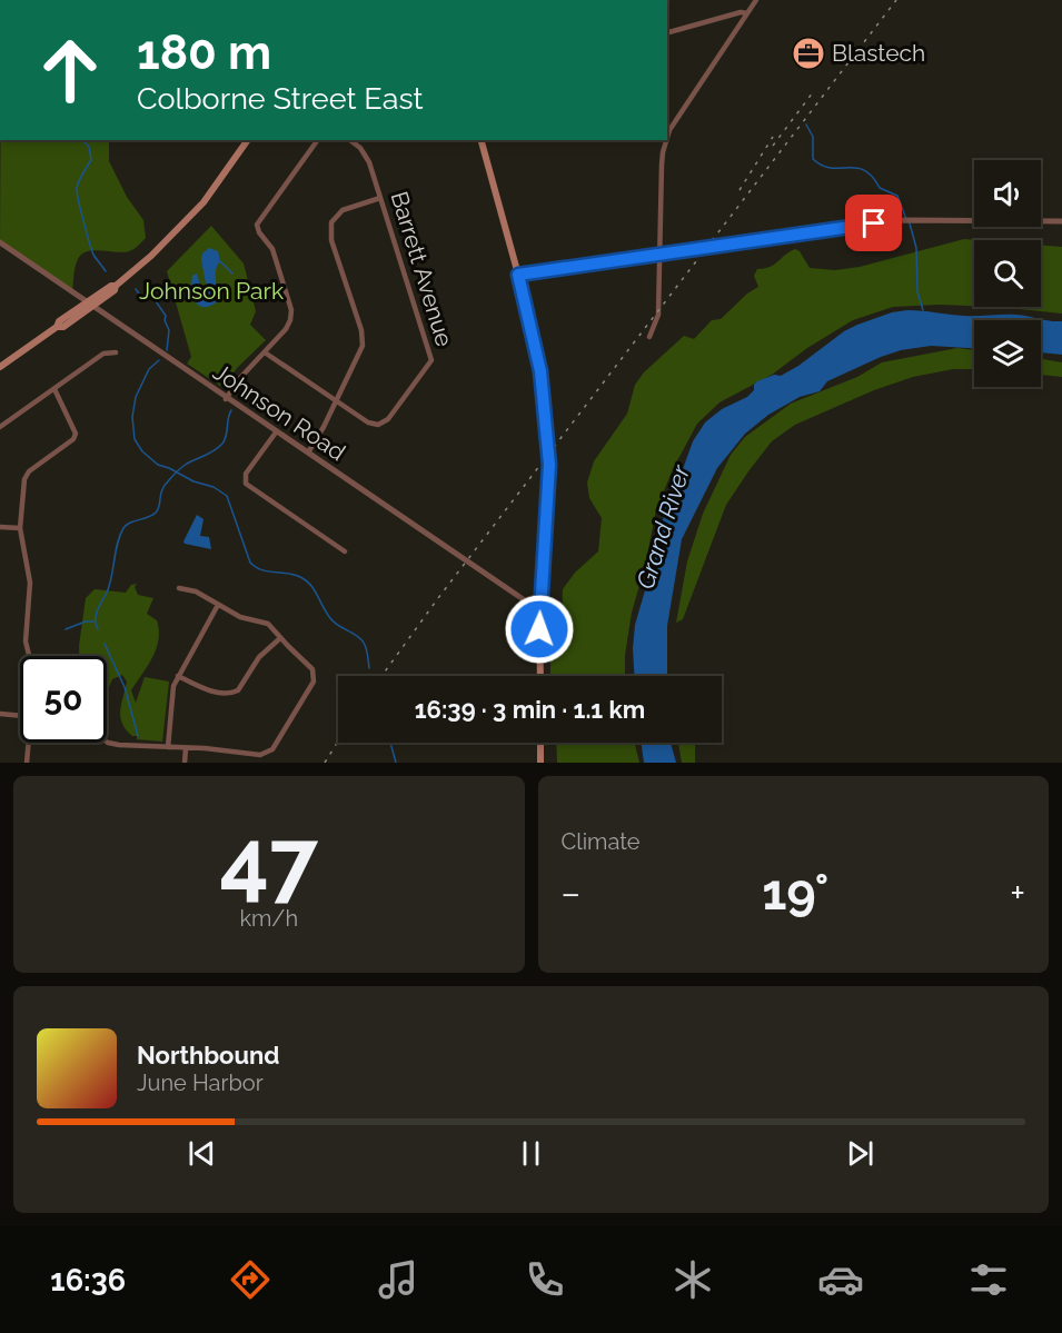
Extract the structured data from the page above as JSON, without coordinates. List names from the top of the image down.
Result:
{
  "streets": {
    "street": ["Barrett Avenue", "Johnson Road"]
  },
  "water": ["Grand River"],
  "parks": ["Johnson Park"],
  "places": {
    "office": ["Blastech"]
  },
  "page": {
    "turn": ["180 m", "Colborne Street East"],
    "limit": "50",
    "trip": "16:39 · 3 min · 1.1 km",
    "tile": [
      ["47", "km/h"],
      "Climate"
    ],
    "heat": ["−", "19°", "+"],
    "song": ["Northbound", "June Harbor"],
    "tabs": "16:36"
  }
}
